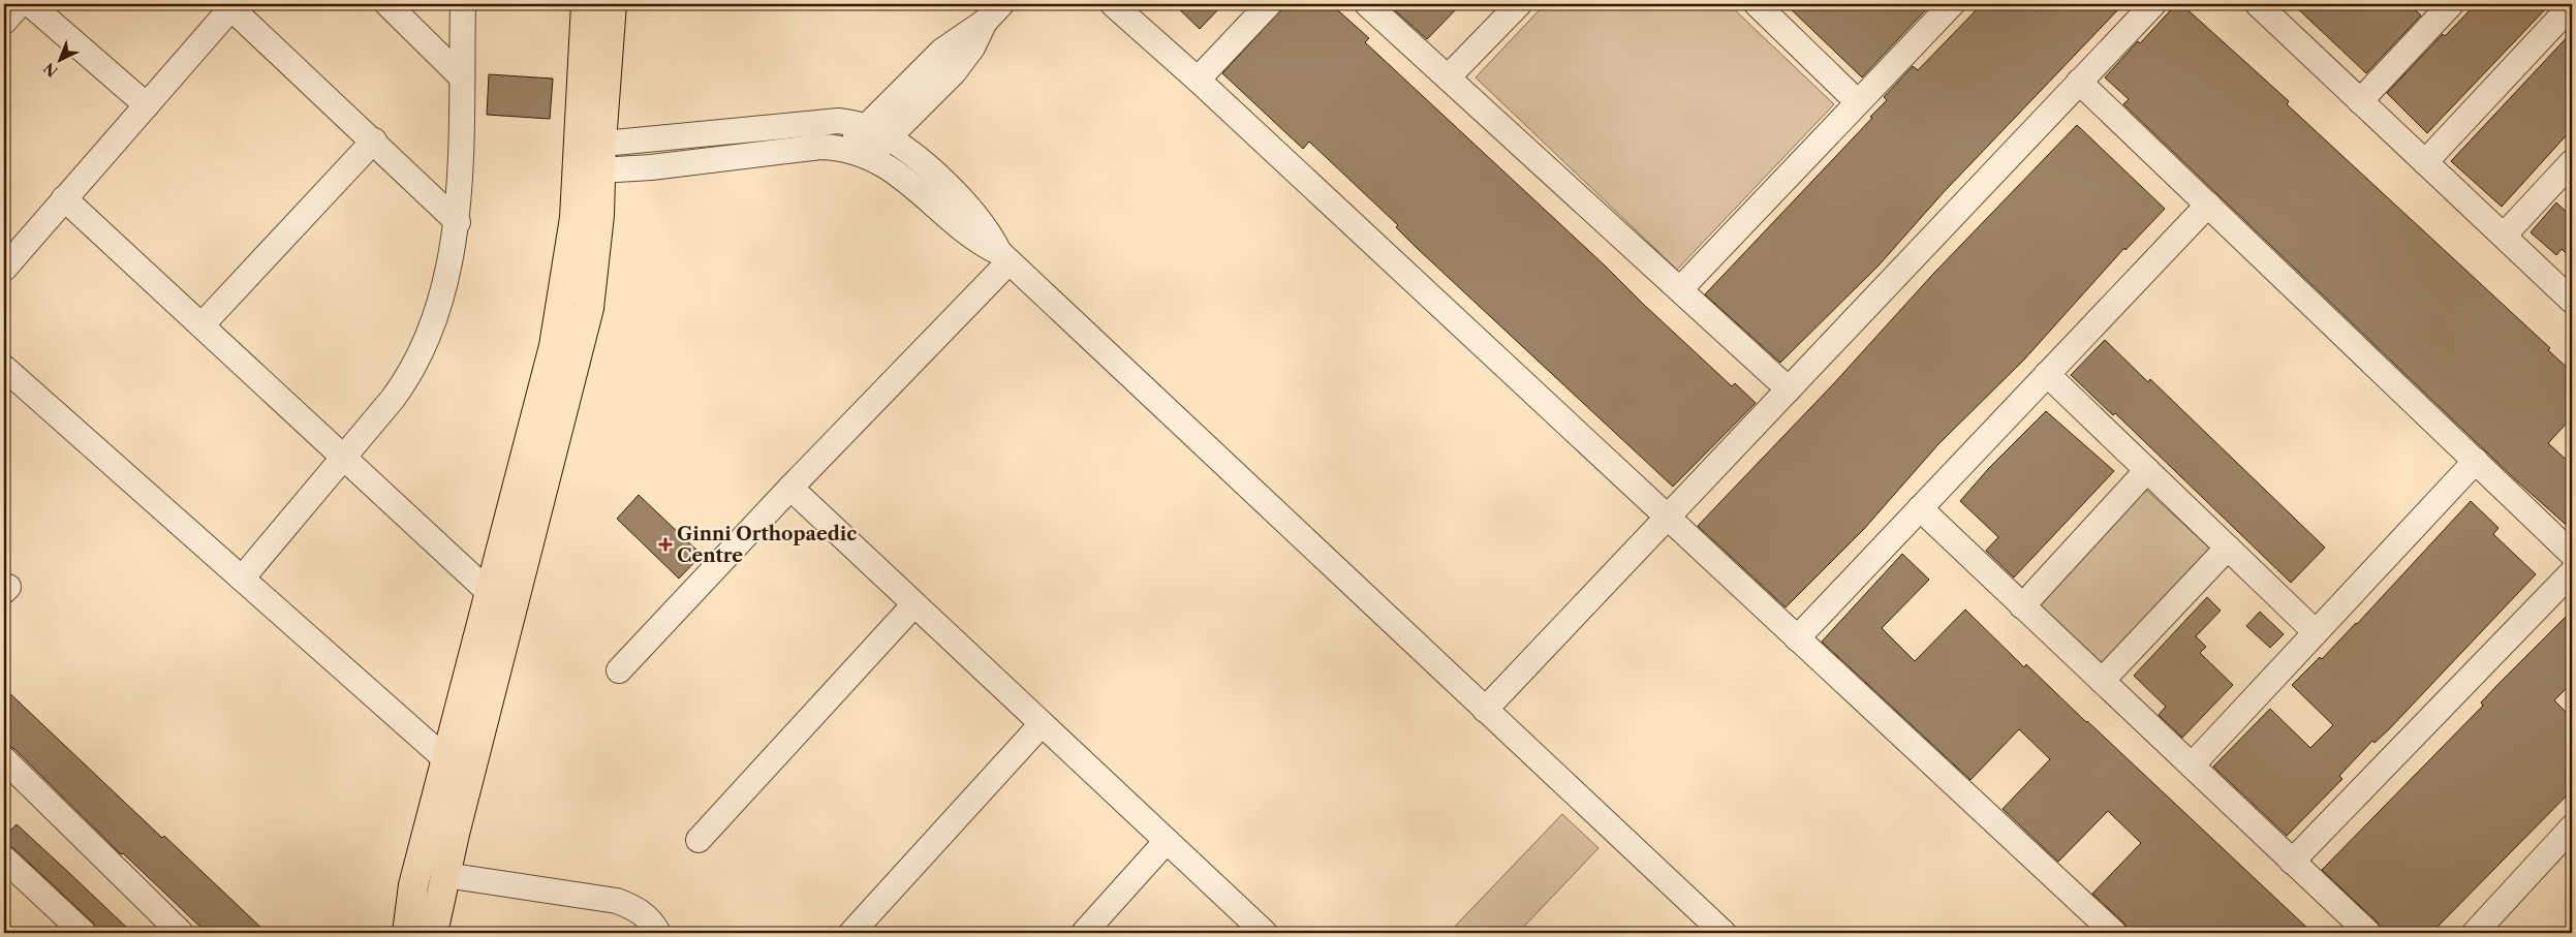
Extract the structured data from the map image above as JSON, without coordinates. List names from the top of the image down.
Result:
{
  "places": {
    "health": ["Ginni Orthopaedic Centre"]
  },
  "north": "bottom left"
}
